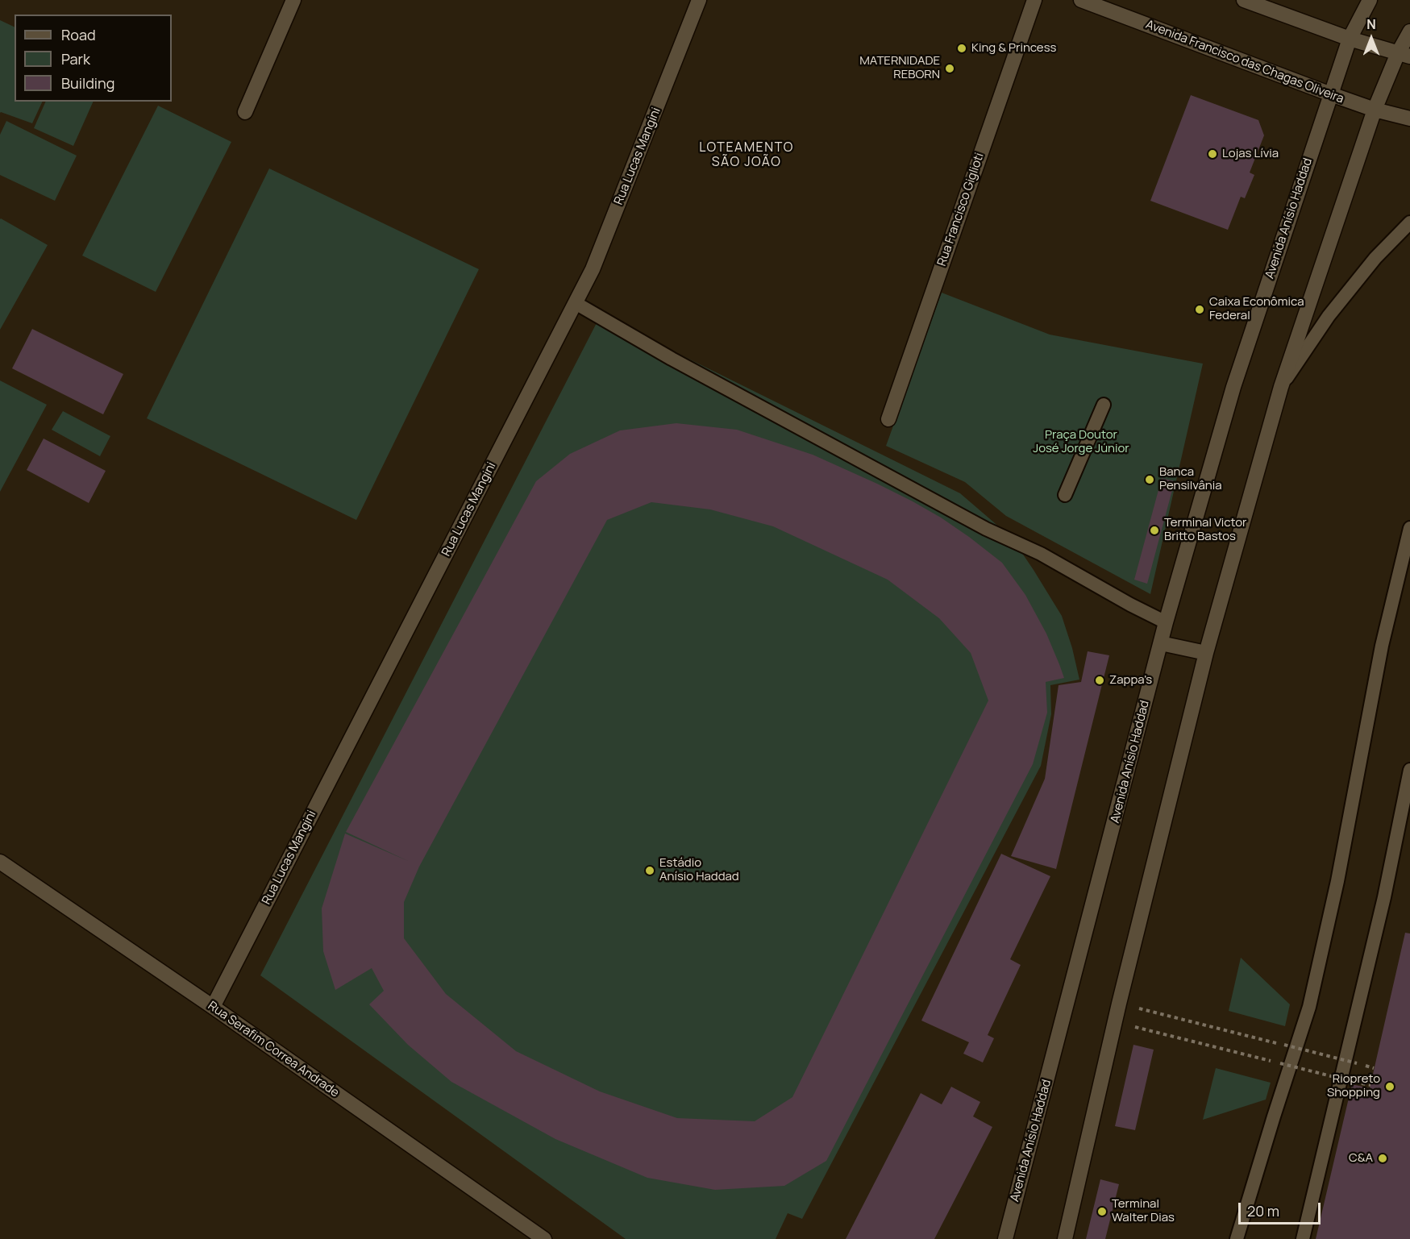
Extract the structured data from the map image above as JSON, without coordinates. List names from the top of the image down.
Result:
{
  "streets": {
    "main road": [
      "Avenida Francisco das Chagas Oliveira",
      "Rua Lucas Mangini",
      "Rua Francisco Giglioti",
      "Avenida Anísio Haddad",
      "Rua Serafim Correa Andrade"
    ]
  },
  "crossings": [
    ["Avenida Francisco das Chagas Oliveira", "Avenida Anísio Haddad"],
    ["Rua Lucas Mangini", "Rua Serafim Correa Andrade"]
  ],
  "districts": ["LOTEAMENTO SÃO JOÃO"],
  "parks": ["Praça Doutor José Jorge Júnior"],
  "places": [
    "King & Princess",
    "MATERNIDADE REBORN",
    "Lojas Lívia",
    "Caixa Econômica Federal",
    "Banca Pensilvânia",
    "Terminal Victor Britto Bastos",
    "Zappa's",
    "Estádio Anísio Haddad",
    "Riopreto Shopping",
    "C&A",
    "Terminal Walter Dias"
  ],
  "legend": ["Road", "Park", "Building"],
  "scale_bar": "20 m",
  "north": "top"
}
